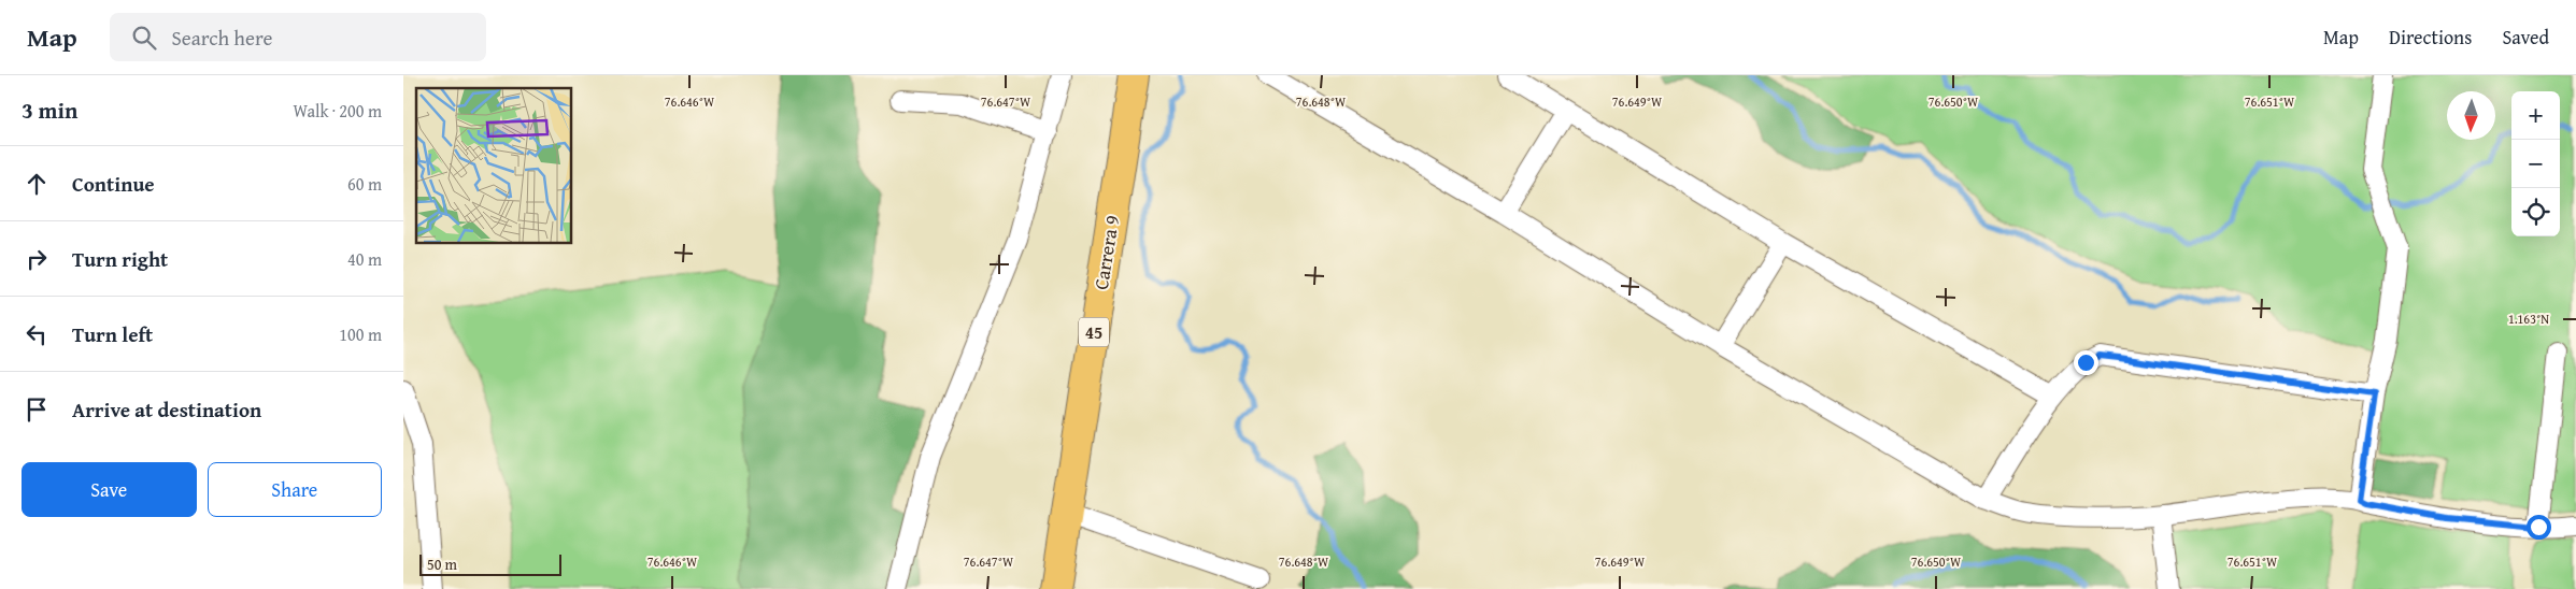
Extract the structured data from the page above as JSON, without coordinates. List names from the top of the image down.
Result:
{
  "streets": {
    "highway": ["Carrera 9", "45"]
  },
  "scale_bar": "50 m",
  "north": "bottom",
  "page": {
    "header": "Map",
    "search": "Search here",
    "nav": ["Map", "Directions", "Saved"],
    "heading": ["3 min", "Walk · 200 m"],
    "map_buttons": ["+", "−"],
    "list": [
      ["Continue", "60 m"],
      ["Turn right", "40 m"],
      ["Turn left", "100 m"],
      "Arrive at destination"
    ],
    "buttons": ["Save", "Share"],
    "scale": "50 m"
  },
  "coordinates": [
    "76.646°W",
    "76.647°W",
    "76.648°W",
    "76.649°W",
    "76.650°W",
    "76.651°W",
    "1.163°N"
  ]
}
